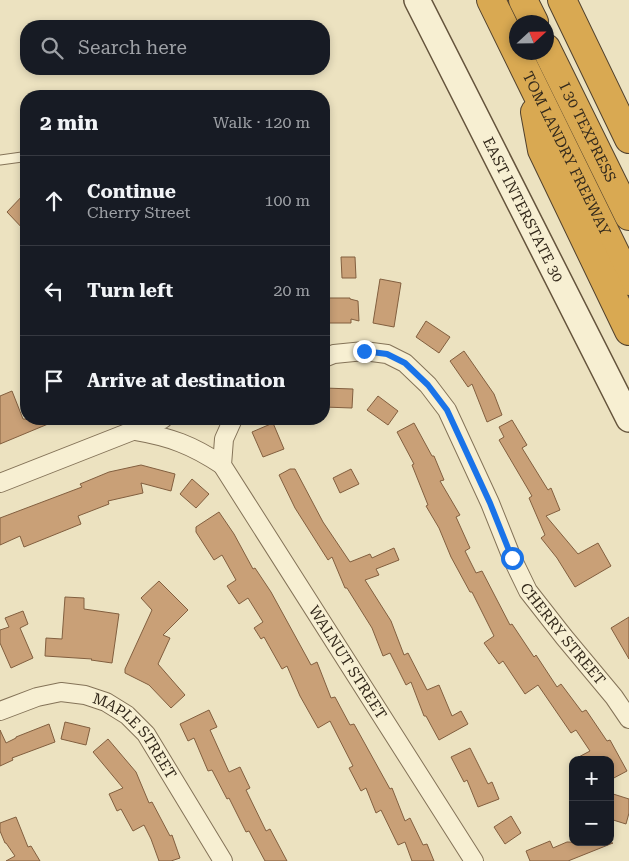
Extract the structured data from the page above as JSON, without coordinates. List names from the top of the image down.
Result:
{
  "streets": {
    "highway": ["I 30 TEXPRESS", "TOM LANDRY FREEWAY"],
    "main road": ["EAST INTERSTATE 30"],
    "street": ["CHERRY STREET", "WALNUT STREET", "MAPLE STREET"]
  },
  "north": "right",
  "page": {
    "search": "Search here",
    "heading": ["2 min", "Walk · 120 m"],
    "list": [
      ["Continue", "Cherry Street", "100 m"],
      ["Turn left", "20 m"],
      "Arrive at destination"
    ],
    "map_buttons": ["+", "−"]
  }
}
